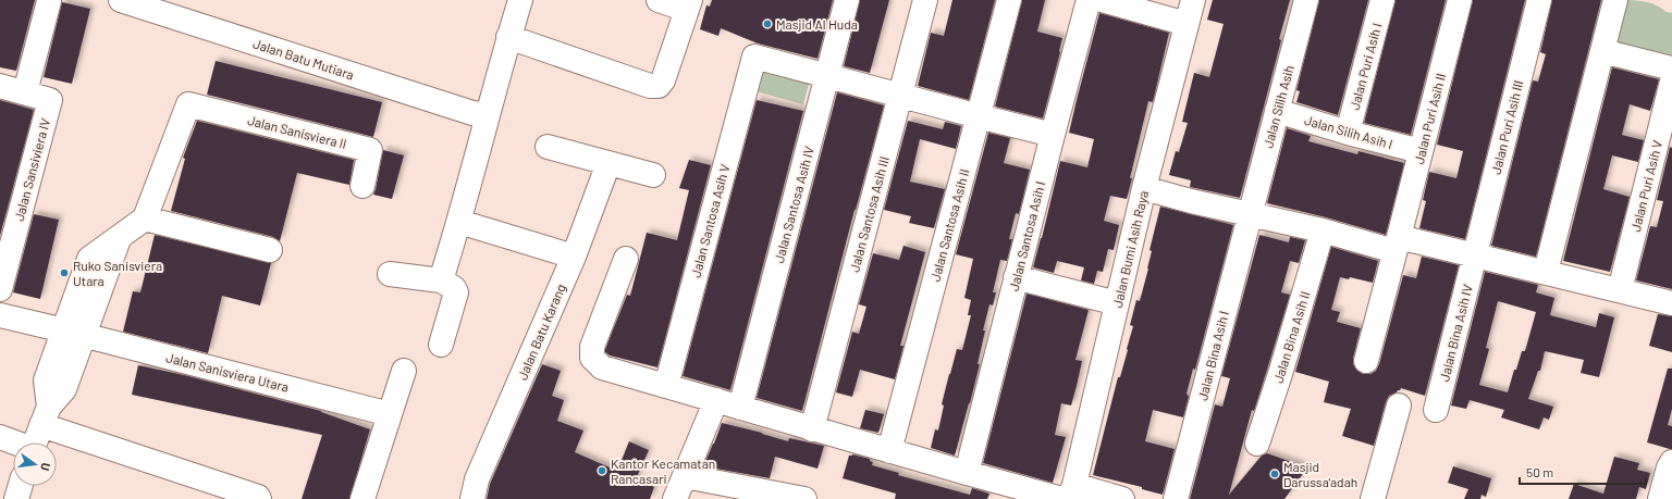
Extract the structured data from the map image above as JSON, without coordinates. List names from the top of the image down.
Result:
{
  "streets": {
    "street": [
      "Jalan Batu Mutiara",
      "Jalan Puri Asih I",
      "Jalan Silih Asih",
      "Jalan Puri Asih II",
      "Jalan Puri Asih III",
      "Jalan Sanisviera II",
      "Jalan Silih Asih I",
      "Jalan Sansiviera IV",
      "Jalan Puri Asih V",
      "Jalan Santosa Asih IV",
      "Jalan Santosa Asih III",
      "Jalan Santosa Asih V",
      "Jalan Santosa Asih II",
      "Jalan Santosa Asih I",
      "Jalan Bumi Asih Raya",
      "Jalan Batu Karang",
      "Jalan Bina Asih IV",
      "Jalan Bina Asih II",
      "Jalan Bina Asih I",
      "Jalan Sanisviera Utara"
    ]
  },
  "crossings": [
    ["Jalan Puri Asih I", "Jalan Silih Asih I"],
    ["Jalan Silih Asih", "Jalan Silih Asih I"],
    ["Jalan Silih Asih", "Jalan Bina Asih I"],
    ["Jalan Puri Asih II", "Jalan Silih Asih I"],
    ["Jalan Puri Asih III", "Jalan Bina Asih IV"],
    ["Jalan Santosa Asih IV", "Jalan Santosa Asih V"]
  ],
  "places": [
    "Masjid Al Huda",
    "Ruko Sanisviera Utara",
    "Kantor Kecamatan Rancasari",
    "Masjid Darussa'adah"
  ],
  "scale_bar": "50 m",
  "north": "right"
}
